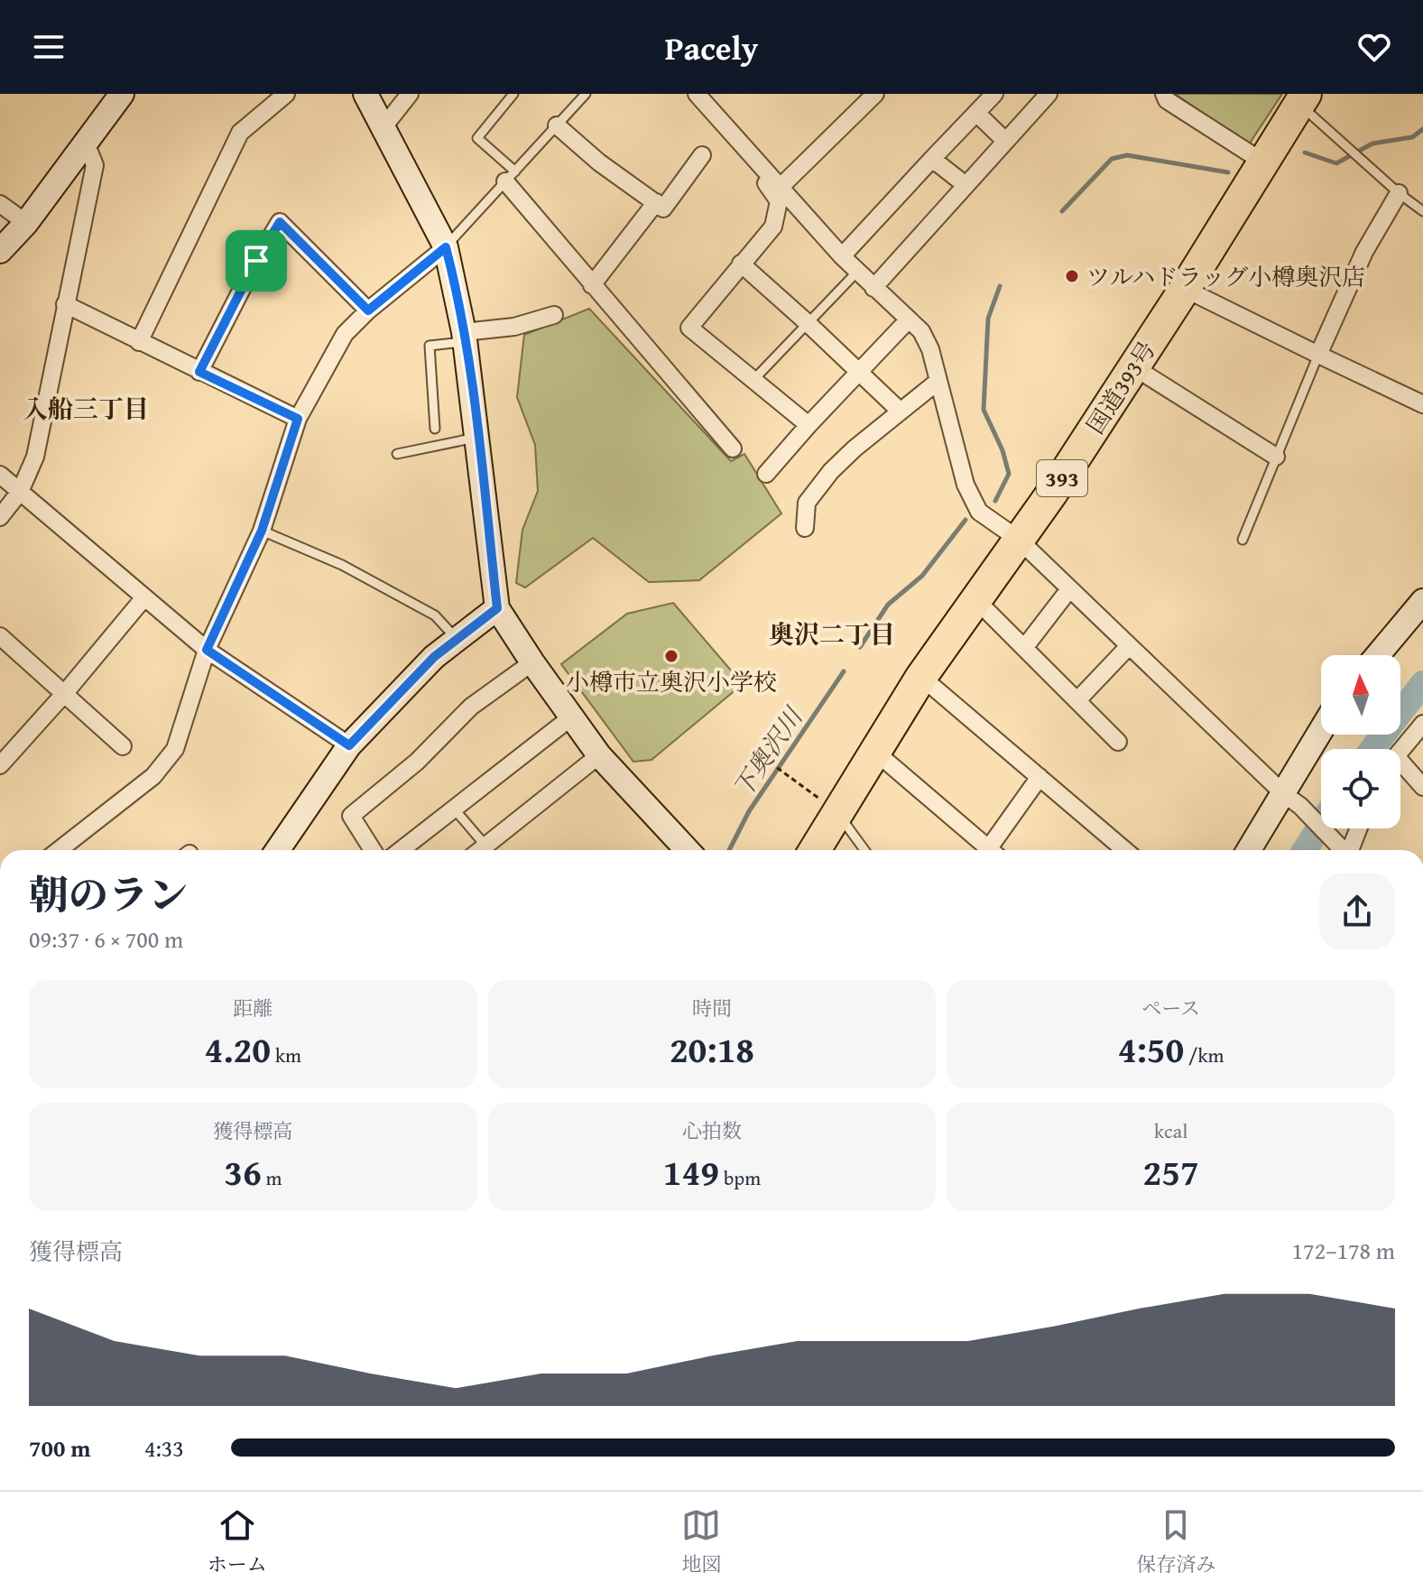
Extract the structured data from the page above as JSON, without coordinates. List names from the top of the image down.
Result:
{
  "streets": {
    "highway": ["国道393号", "393"]
  },
  "districts": ["入船三丁目", "奥沢二丁目"],
  "water": ["下奥沢川"],
  "places": ["ツルハドラッグ小樽奥沢店", "小樽市立奥沢小学校"],
  "north": "top",
  "page": {
    "header": "Pacely",
    "heading": ["朝のラン", "09:37 · 6 × 700 m"],
    "stats": [
      ["距離", "4.20 km"],
      ["時間", "20:18"],
      ["ペース", "4:50 /km"],
      ["獲得標高", "36 m"],
      ["心拍数", "149 bpm"],
      ["kcal", "257"]
    ],
    "chart": ["獲得標高", "172–178 m"],
    "list": [
      {
        "name": "700 m",
        "note": "4:33"
      }
    ],
    "tabs": ["ホーム", "地図", "保存済み"]
  }
}
